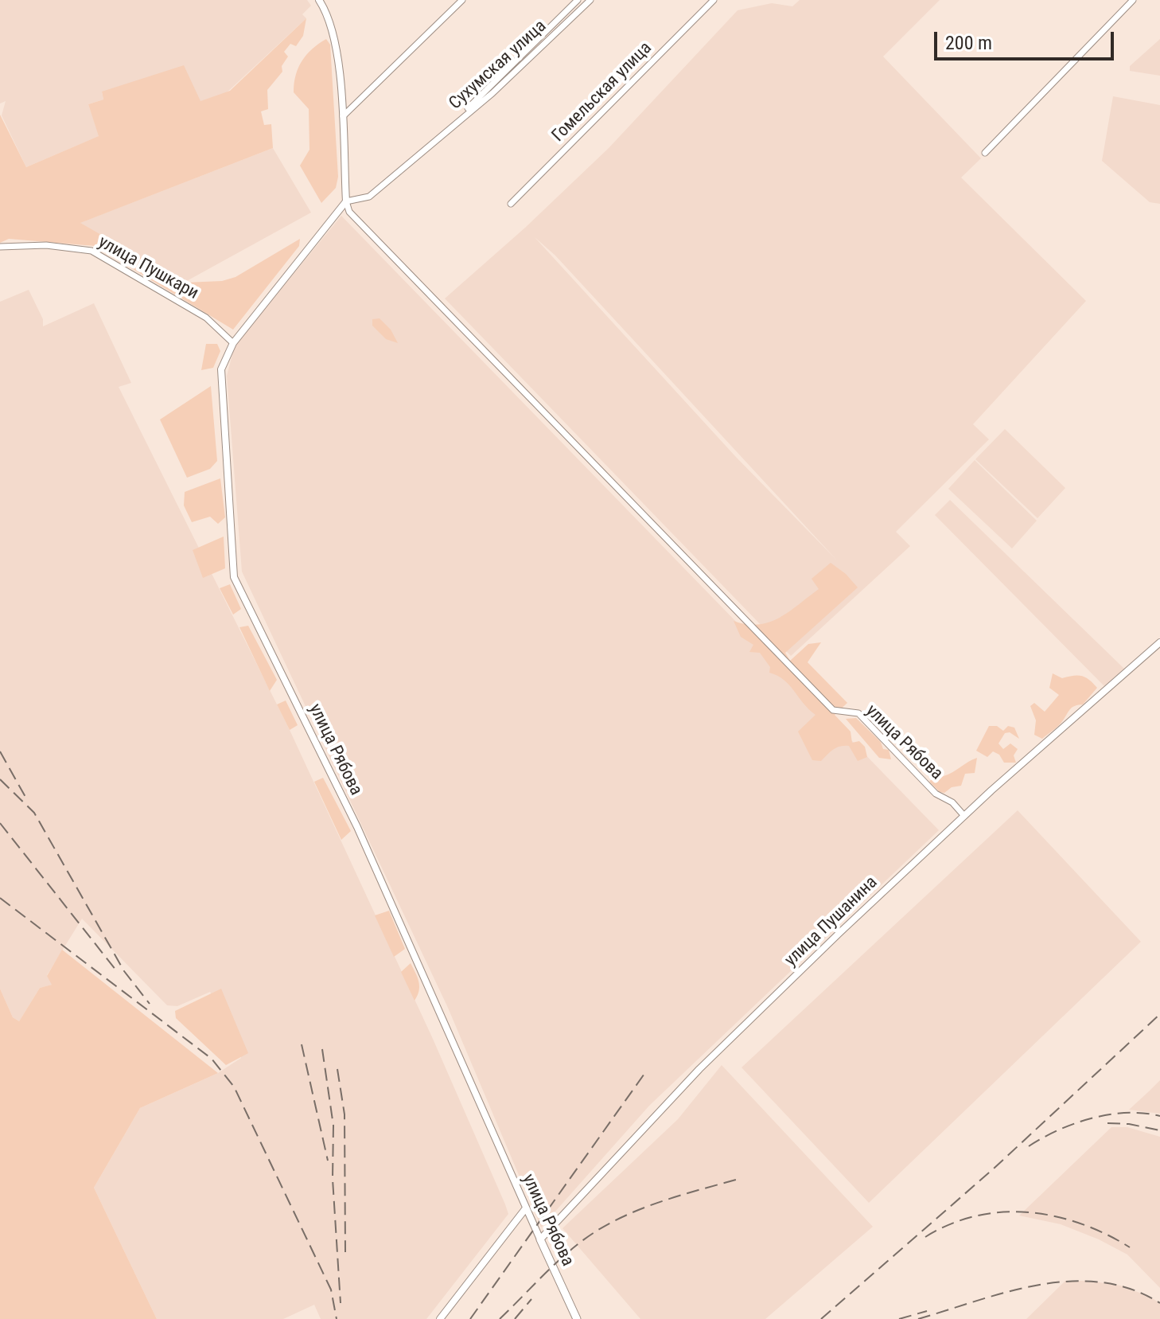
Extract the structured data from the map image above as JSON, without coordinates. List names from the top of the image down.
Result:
{
  "streets": {
    "main road": ["улица Рябова"],
    "street": [
      "Сухумская улица",
      "Гомельская улица",
      "улица Пушкари",
      "улица Пушанина"
    ]
  },
  "crossings": [
    ["Сухумская улица", "улица Рябова"],
    ["улица Пушкари", "улица Рябова"],
    ["улица Рябова", "улица Пушанина"]
  ],
  "scale_bar": "200 m"
}
